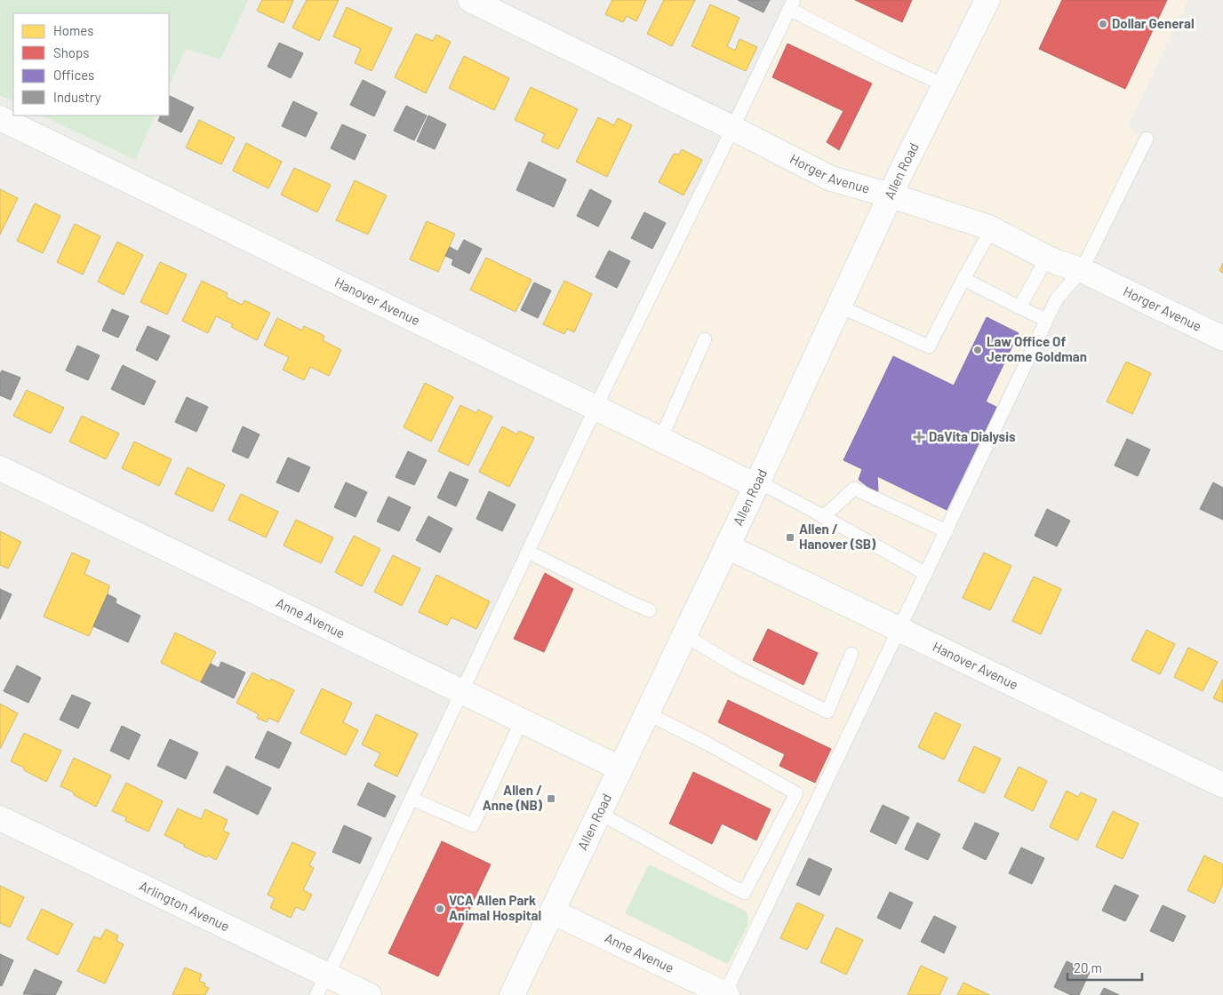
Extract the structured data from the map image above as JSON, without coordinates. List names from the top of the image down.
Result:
{
  "streets": {
    "street": [
      "Allen Road",
      "Horger Avenue",
      "Hanover Avenue",
      "Anne Avenue",
      "Arlington Avenue"
    ]
  },
  "crossings": [
    ["Allen Road", "Horger Avenue"],
    ["Allen Road", "Hanover Avenue"],
    ["Allen Road", "Anne Avenue"]
  ],
  "places": {
    "other": ["Dollar General", "Law Office Of Jerome Goldman", "VCA Allen Park Animal Hospital"],
    "health": ["DaVita Dialysis"],
    "transit": ["Allen / Hanover (SB)", "Allen / Anne (NB)"]
  },
  "legend": [
    "Homes",
    "Shops",
    "Offices",
    "Industry"
  ],
  "scale_bar": "20 m"
}
